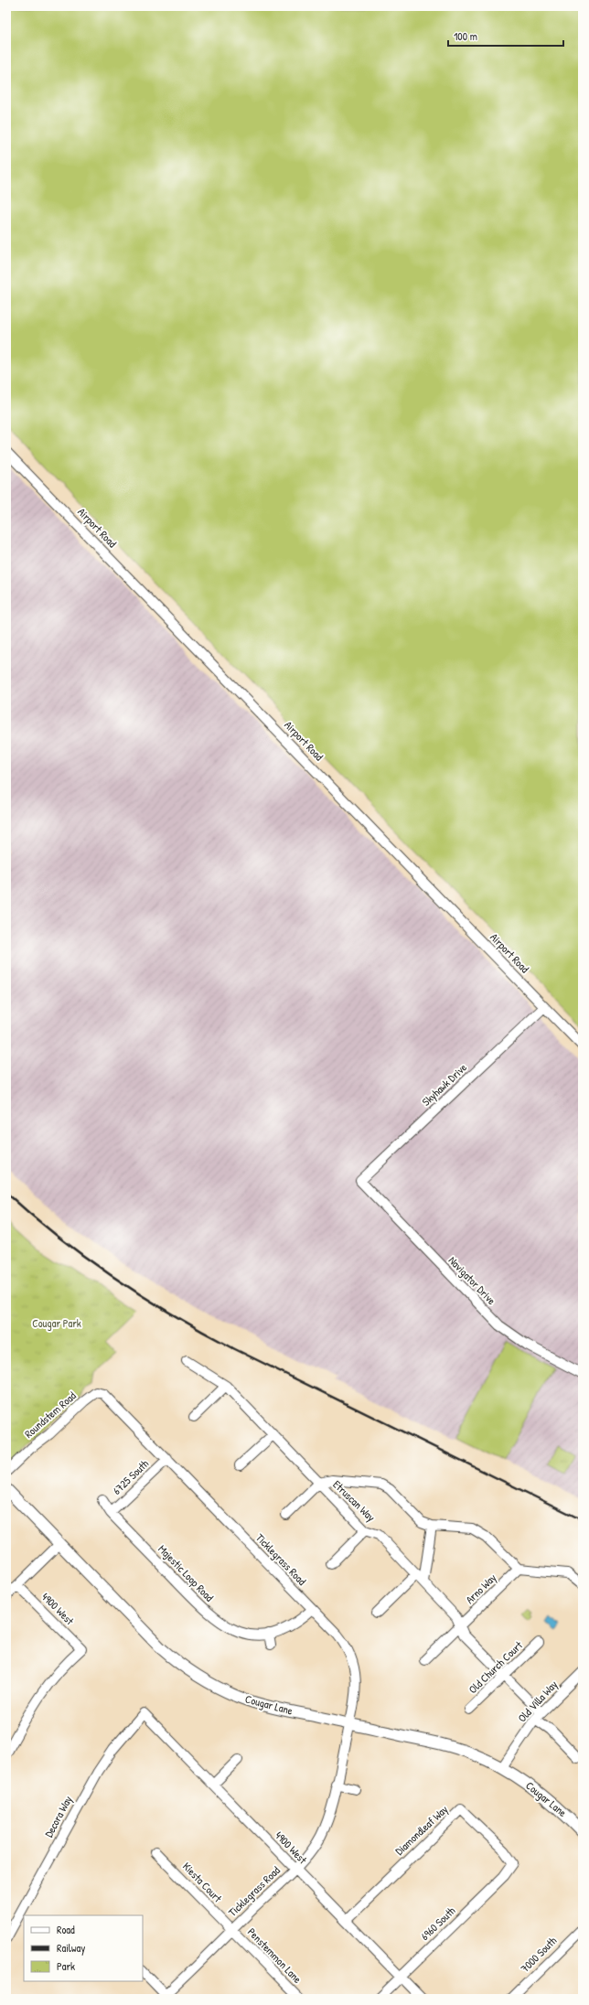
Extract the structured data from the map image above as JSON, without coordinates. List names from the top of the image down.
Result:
{
  "streets": {
    "main road": ["Cougar Lane"],
    "street": [
      "Airport Road",
      "Skyhawk Drive",
      "Navigator Drive",
      "Roundstem Road",
      "6725 South",
      "Etruscan Way",
      "Ticklegrass Road",
      "Majestic Loop Road",
      "Arno Way",
      "4900 West",
      "Old Church Court",
      "Old Villa Way",
      "Decora Way",
      "Diamondleaf Way",
      "Kiesta Court",
      "6960 South",
      "7000 South",
      "Penstemmon Lane"
    ]
  },
  "crossings": [
    ["Airport Road", "Skyhawk Drive"],
    ["Skyhawk Drive", "Navigator Drive"],
    ["Roundstem Road", "Ticklegrass Road"],
    ["6725 South", "Ticklegrass Road"],
    ["6725 South", "Majestic Loop Road"],
    ["Etruscan Way", "Arno Way"],
    ["Etruscan Way", "Old Church Court"],
    ["Etruscan Way", "Old Villa Way"],
    ["Ticklegrass Road", "Majestic Loop Road"],
    ["Ticklegrass Road", "4900 West"],
    ["Ticklegrass Road", "Cougar Lane"],
    ["Ticklegrass Road", "Kiesta Court"],
    ["Ticklegrass Road", "Penstemmon Lane"],
    ["4900 West", "Decora Way"],
    ["4900 West", "Diamondleaf Way"],
    ["4900 West", "6960 South"],
    ["Old Villa Way", "Cougar Lane"],
    ["Diamondleaf Way", "6960 South"],
    ["Kiesta Court", "Penstemmon Lane"]
  ],
  "parks": ["Cougar Park"],
  "legend": ["Road", "Railway", "Park"],
  "scale_bar": "100 m"
}
